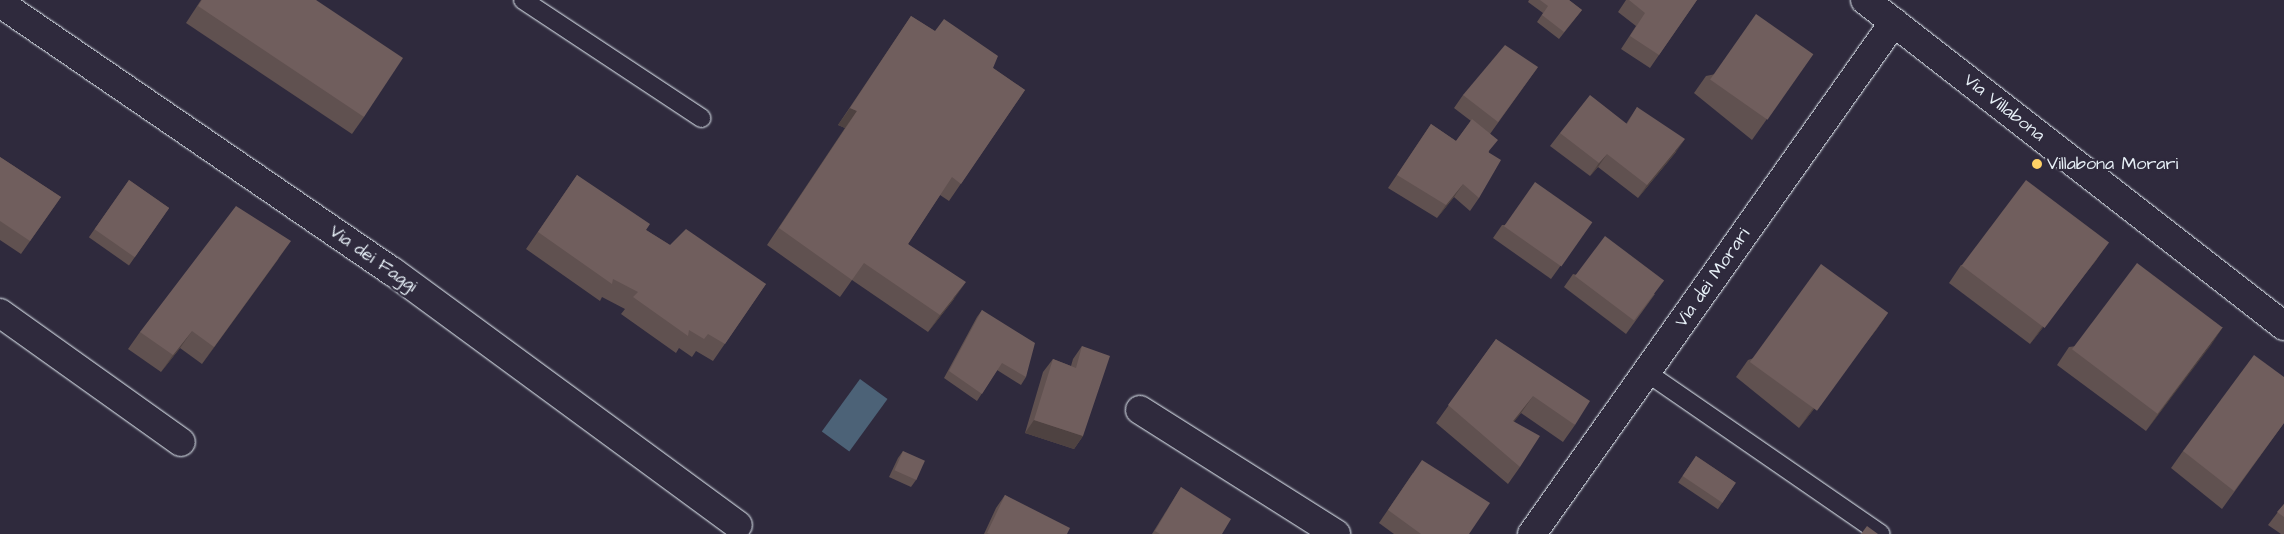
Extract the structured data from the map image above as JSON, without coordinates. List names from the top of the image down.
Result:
{
  "streets": {
    "street": ["Via Villabona", "Via dei Faggi", "Via dei Morari"]
  },
  "crossings": [
    ["Via Villabona", "Via dei Morari"]
  ],
  "places": ["Villabona Morari"]
}
